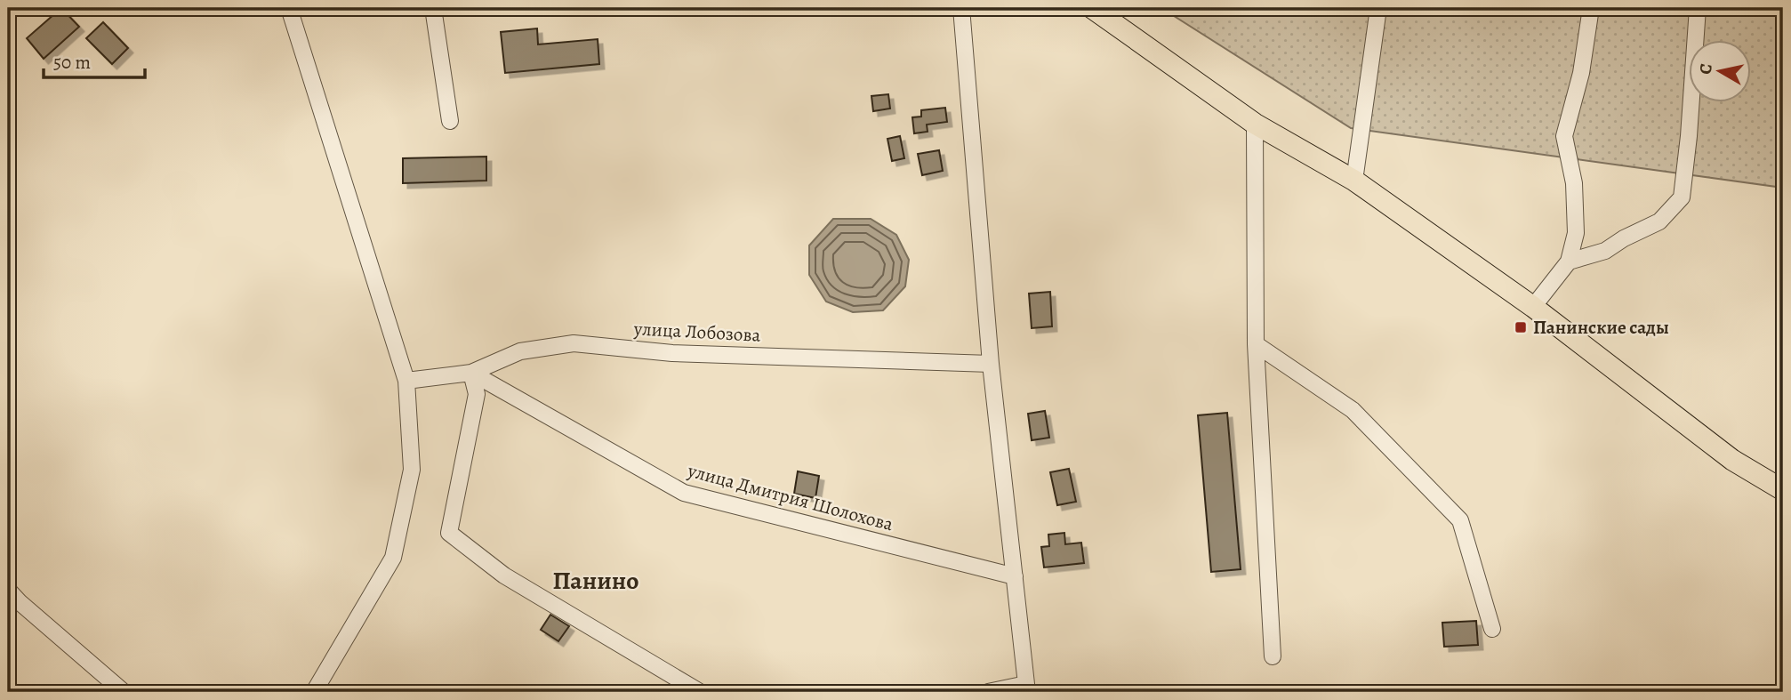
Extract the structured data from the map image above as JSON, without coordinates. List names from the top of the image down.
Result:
{
  "streets": {
    "street": ["улица Лобозова", "улица Дмитрия Шолохова"]
  },
  "crossings": [
    ["улица Лобозова", "улица Дмитрия Шолохова"]
  ],
  "districts": ["Панино"],
  "places": {
    "transit": ["Панинские сады"]
  },
  "scale_bar": "50 m",
  "north": "left"
}
